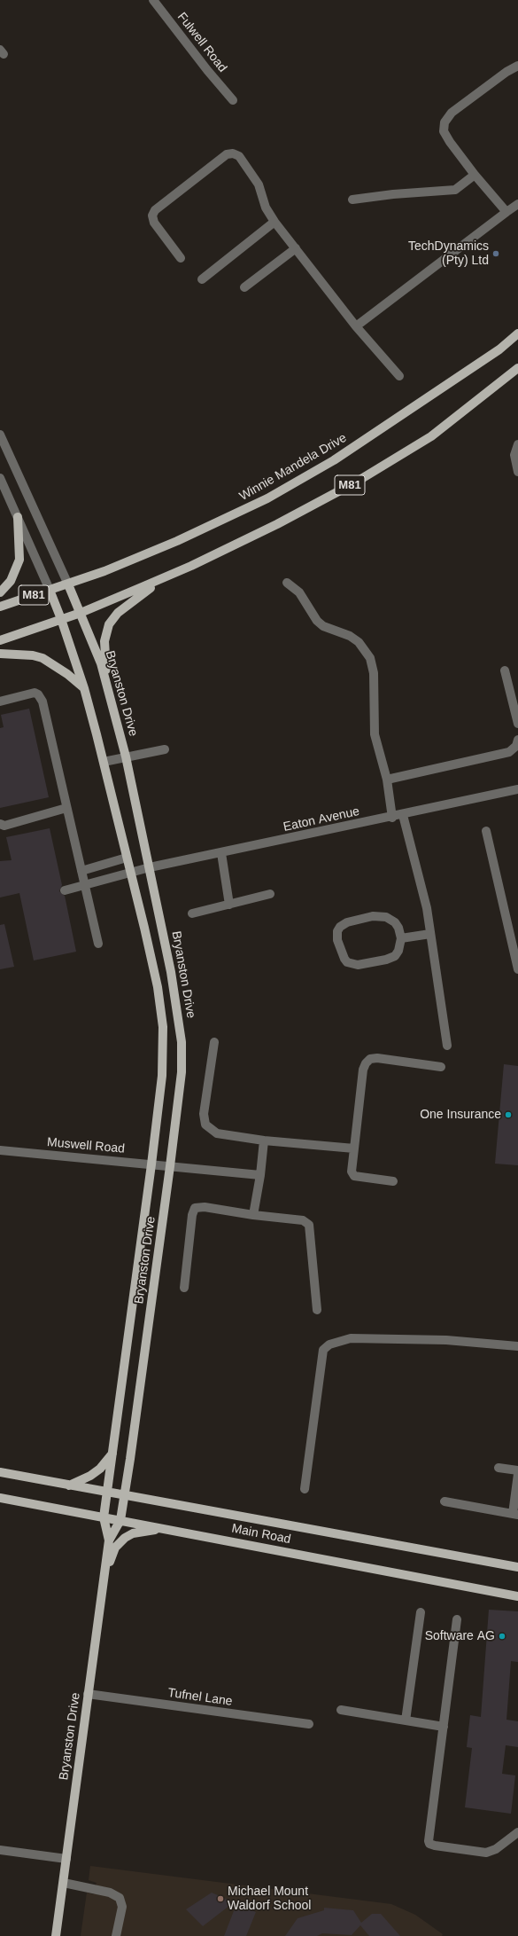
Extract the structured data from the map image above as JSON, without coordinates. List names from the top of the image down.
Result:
{
  "streets": {
    "main road": [
      "Winnie Mandela Drive",
      "M81",
      "Bryanston Drive",
      "Main Road"
    ],
    "street": [
      "Fulwell Road",
      "Eaton Avenue",
      "Muswell Road",
      "Tufnel Lane"
    ]
  },
  "crossings": [
    ["Winnie Mandela Drive", "Bryanston Drive"],
    ["M81", "Bryanston Drive"],
    ["Bryanston Drive", "Eaton Avenue"],
    ["Bryanston Drive", "Muswell Road"],
    ["Bryanston Drive", "Main Road"],
    ["Bryanston Drive", "Tufnel Lane"]
  ],
  "places": [
    "TechDynamics (Pty) Ltd",
    "One Insurance",
    "Software AG",
    "Michael Mount Waldorf School"
  ]
}
